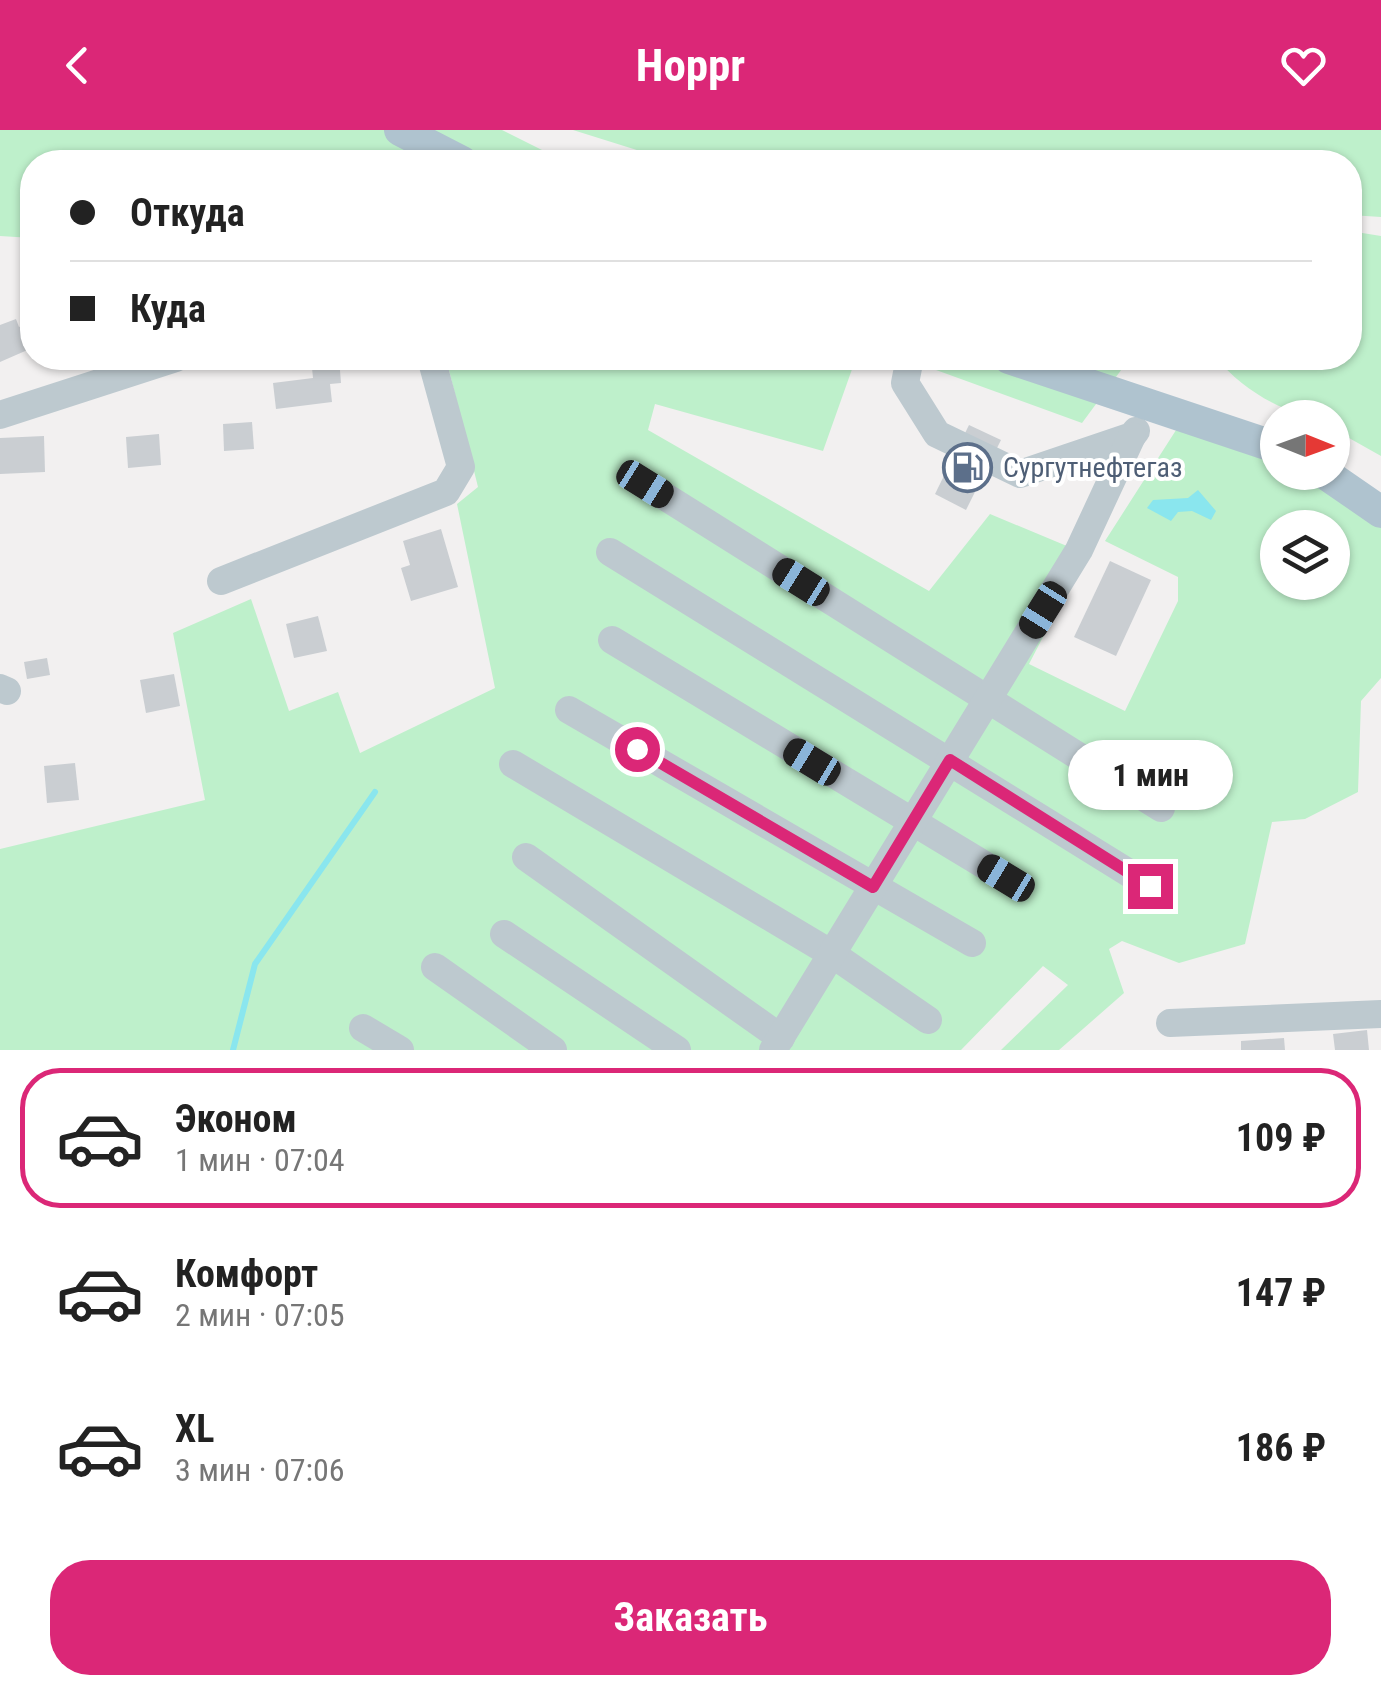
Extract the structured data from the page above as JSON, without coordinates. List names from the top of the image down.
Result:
{
  "places": {
    "fuel station": ["Сургутнефтегаз"]
  },
  "north": "right",
  "page": {
    "header": "Hoppr",
    "banner": ["Откуда", "Куда"],
    "bubble": "1 мин",
    "list": [
      {
        "name": "Эконом",
        "note": "1 мин · 07:04",
        "value": "109 ₽"
      },
      {
        "name": "Комфорт",
        "note": "2 мин · 07:05",
        "value": "147 ₽"
      },
      {
        "name": "XL",
        "note": "3 мин · 07:06",
        "value": "186 ₽"
      }
    ],
    "buttons": "Заказать"
  }
}
